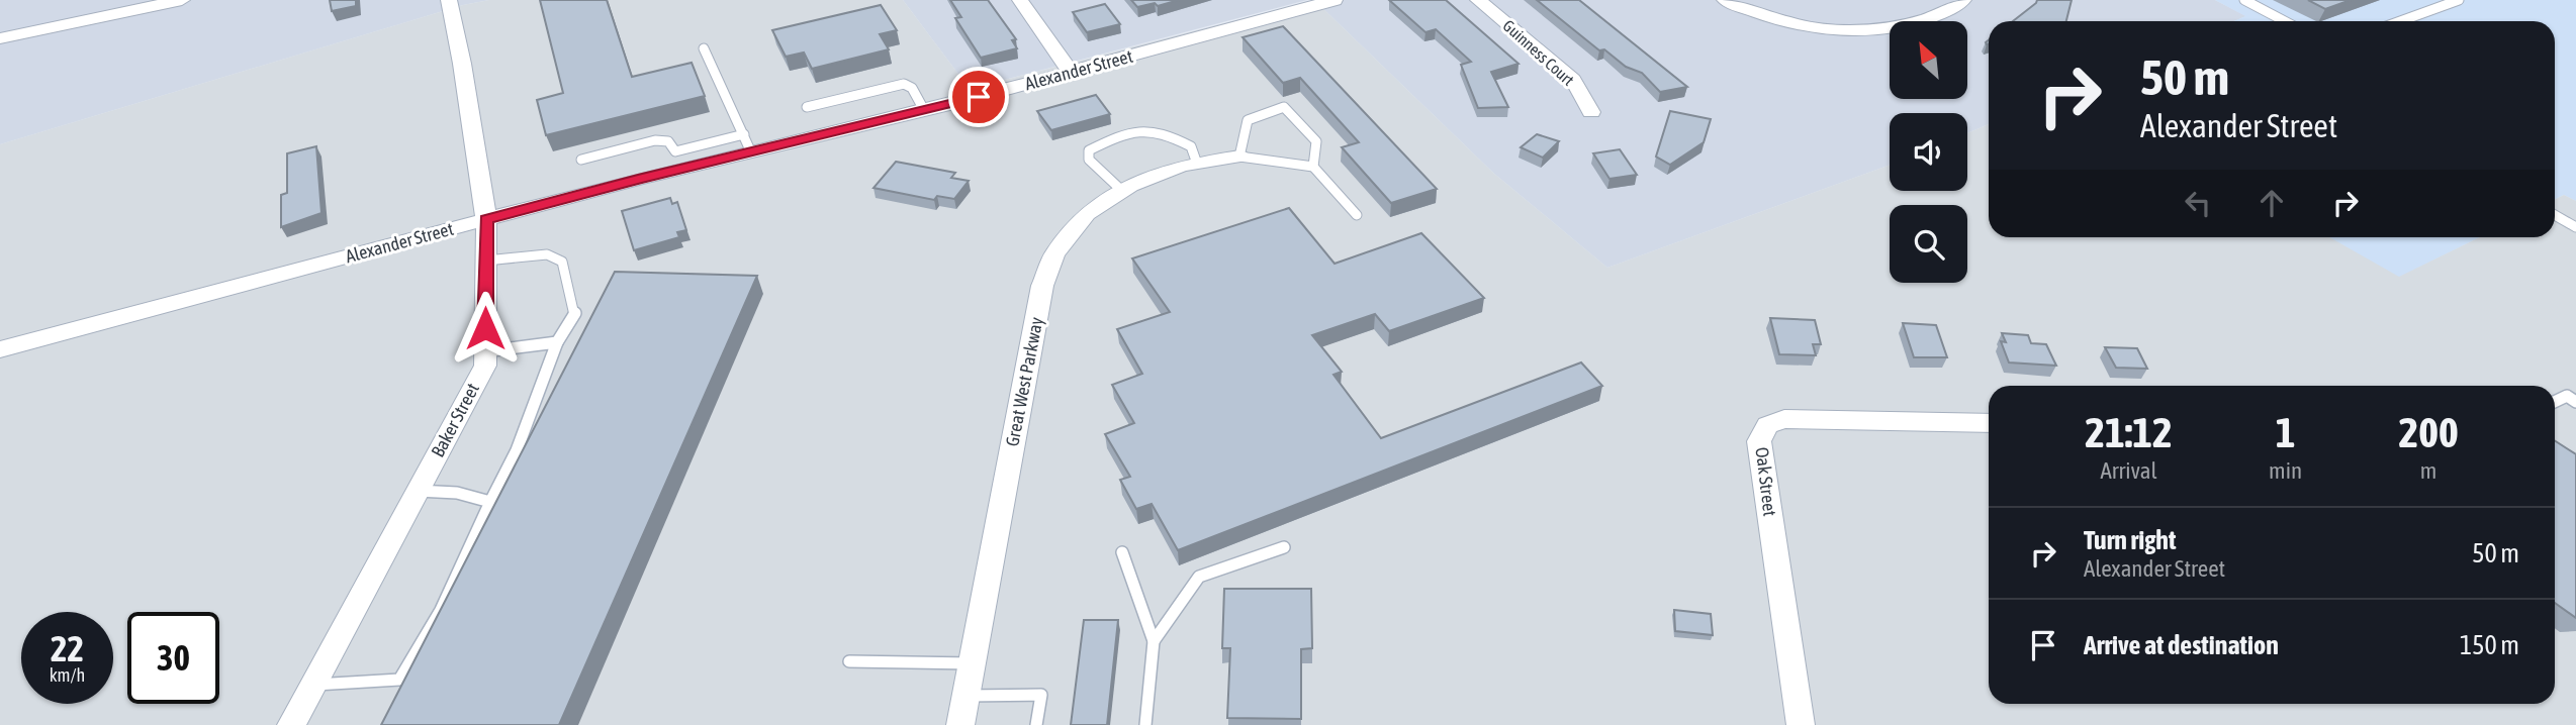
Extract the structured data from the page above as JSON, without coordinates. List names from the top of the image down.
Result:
{
  "streets": {
    "street": [
      "Guinness Court",
      "Alexander Street",
      "Great West Parkway",
      "Baker Street",
      "Oak Street"
    ]
  },
  "crossings": [
    ["Alexander Street", "Baker Street"]
  ],
  "north": "top left",
  "page": {
    "turn": ["50 m", "Alexander Street"],
    "eta": [
      "21:12",
      "Arrival",
      "1",
      "min",
      "200",
      "m"
    ],
    "list": [
      {
        "name": "Turn right",
        "note": "Alexander Street",
        "value": "50 m"
      },
      {
        "name": "Arrive at destination",
        "value": "150 m"
      }
    ],
    "speed": "22 km/h",
    "limit": "30"
  }
}
